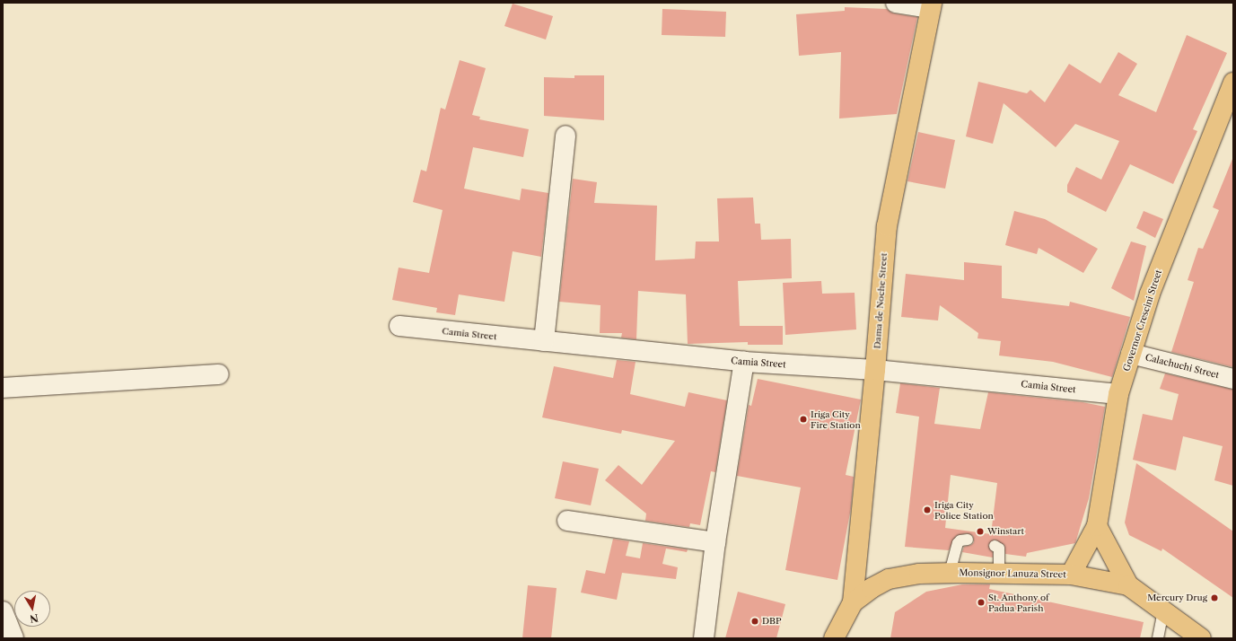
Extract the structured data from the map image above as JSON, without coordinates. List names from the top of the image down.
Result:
{
  "streets": {
    "main road": ["Dama de Noche Street", "Governor Crescini Street", "Monsignor Lanuza Street"],
    "street": ["Camia Street", "Calachuchi Street"]
  },
  "crossings": [
    ["Dama de Noche Street", "Camia Street"],
    ["Dama de Noche Street", "Monsignor Lanuza Street"],
    ["Governor Crescini Street", "Camia Street"],
    ["Governor Crescini Street", "Calachuchi Street"],
    ["Governor Crescini Street", "Monsignor Lanuza Street"]
  ],
  "places": [
    "Iriga City Fire Station",
    "Iriga City Police Station",
    "Winstart",
    "Mercury Drug",
    "St. Anthony of Padua Parish",
    "DBP"
  ],
  "north": "bottom"
}
